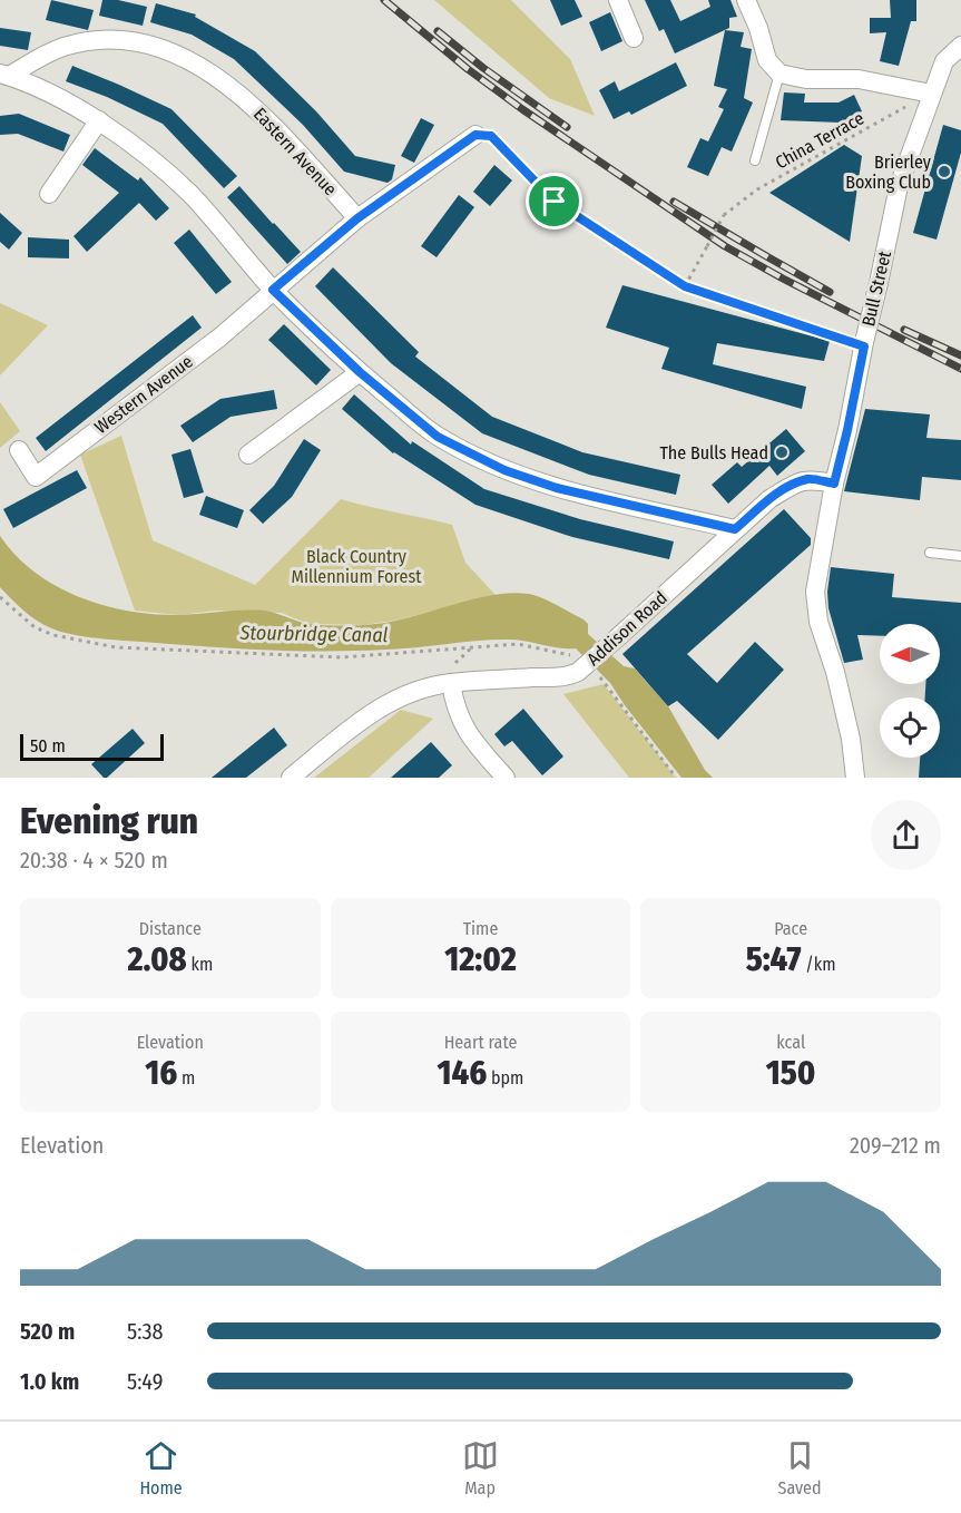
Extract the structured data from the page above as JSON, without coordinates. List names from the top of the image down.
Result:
{
  "streets": {
    "street": [
      "Eastern Avenue",
      "Bull Street",
      "Western Avenue",
      "Addison Road"
    ],
    "path": ["China Terrace"]
  },
  "crossings": [
    ["China Terrace", "Bull Street"],
    ["Bull Street", "Addison Road"]
  ],
  "water": ["Stourbridge Canal"],
  "parks": ["Black Country Millennium Forest"],
  "places": ["Brierley Boxing Club", "The Bulls Head"],
  "scale_bar": "50 m",
  "north": "left",
  "page": {
    "scale": "50 m",
    "heading": ["Evening run", "20:38 · 4 × 520 m"],
    "stats": [
      ["Distance", "2.08 km"],
      ["Time", "12:02"],
      ["Pace", "5:47 /km"],
      ["Elevation", "16 m"],
      ["Heart rate", "146 bpm"],
      ["kcal", "150"]
    ],
    "chart": ["Elevation", "209–212 m"],
    "list": [
      {
        "name": "520 m",
        "note": "5:38"
      },
      {
        "name": "1.0 km",
        "note": "5:49"
      }
    ],
    "tabs": ["Home", "Map", "Saved"]
  }
}
